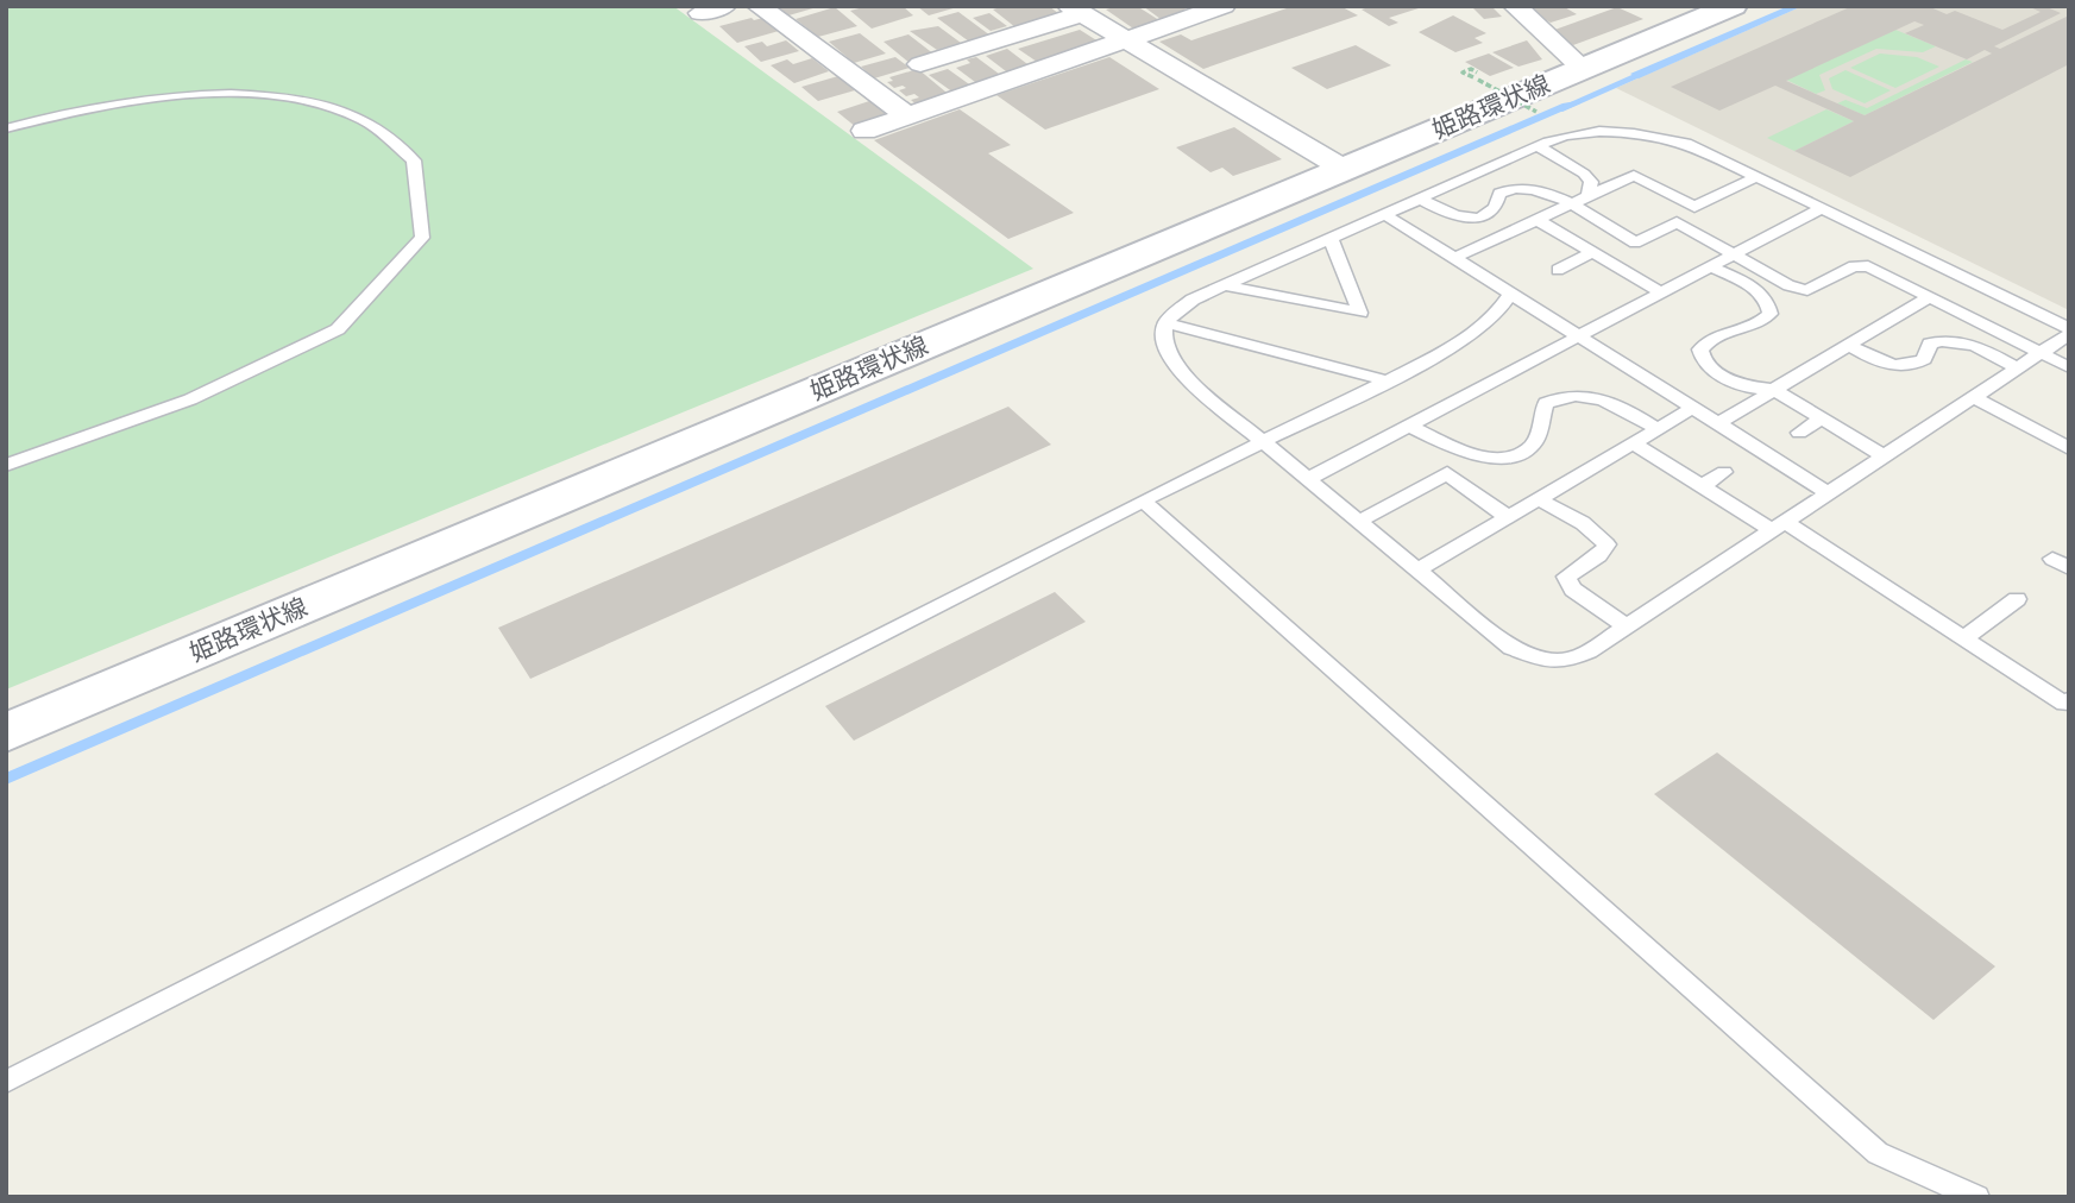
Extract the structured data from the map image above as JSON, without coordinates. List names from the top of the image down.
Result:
{
  "streets": {
    "main road": ["姫路環状線"]
  }
}
